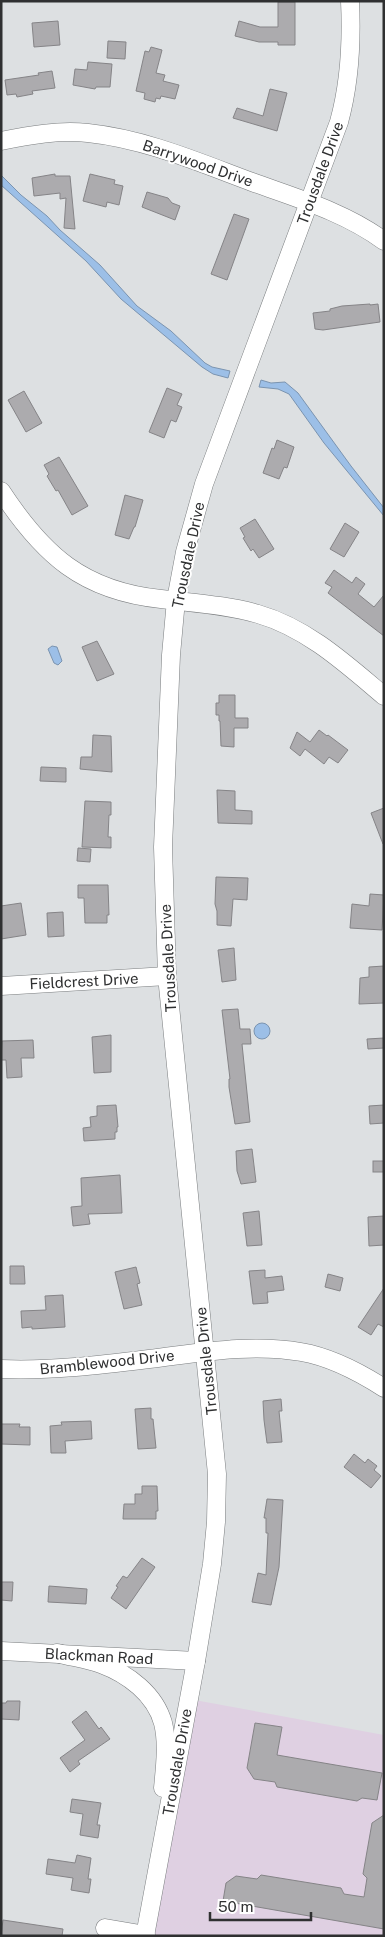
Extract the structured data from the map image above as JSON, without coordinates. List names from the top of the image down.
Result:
{
  "streets": {
    "street": [
      "Barrywood Drive",
      "Trousdale Drive",
      "Fieldcrest Drive",
      "Bramblewood Drive",
      "Blackman Road"
    ]
  },
  "crossings": [
    ["Barrywood Drive", "Trousdale Drive"],
    ["Trousdale Drive", "Fieldcrest Drive"],
    ["Trousdale Drive", "Bramblewood Drive"],
    ["Trousdale Drive", "Blackman Road"]
  ],
  "scale_bar": "50 m"
}
